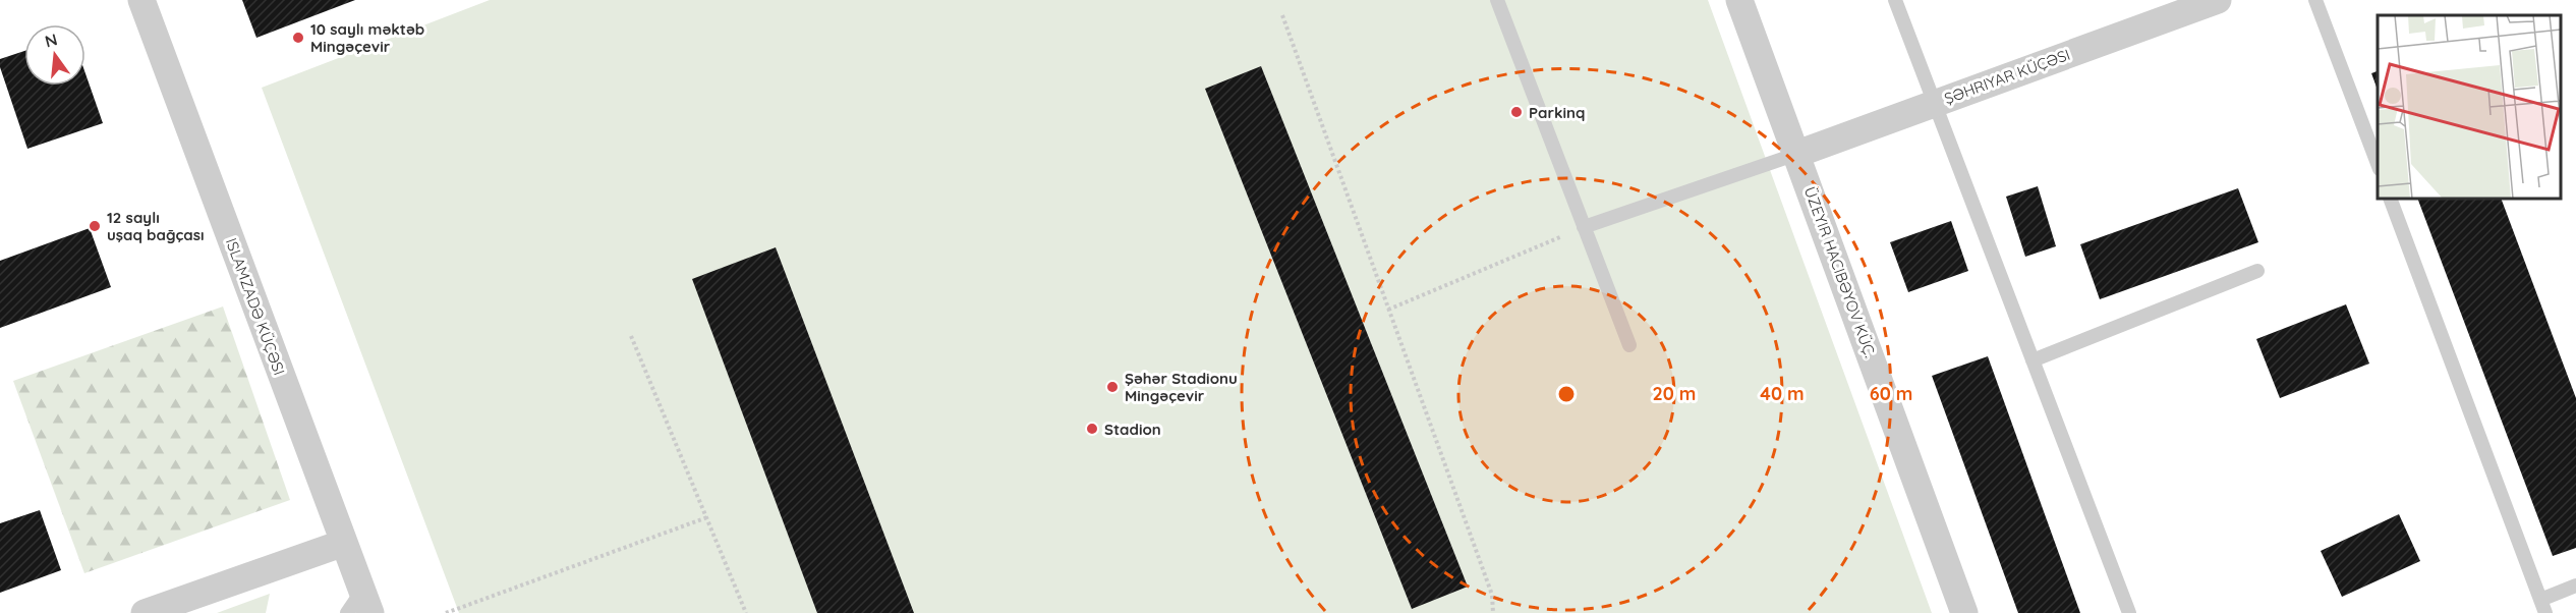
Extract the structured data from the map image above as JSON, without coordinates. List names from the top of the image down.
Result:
{
  "streets": {
    "street": ["ŞƏHRIYAR KÜÇƏSI", "ISLAMZADƏ KÜÇƏSI"]
  },
  "places": [
    "10 saylı məktəb Mingəçevir",
    "Parkinq",
    "12 saylı uşaq bağçası",
    "Şəhər Stadionu Mingəçevir",
    "Stadion"
  ],
  "north": "top",
  "rings": ["20 m", "40 m", "60 m"]
}
